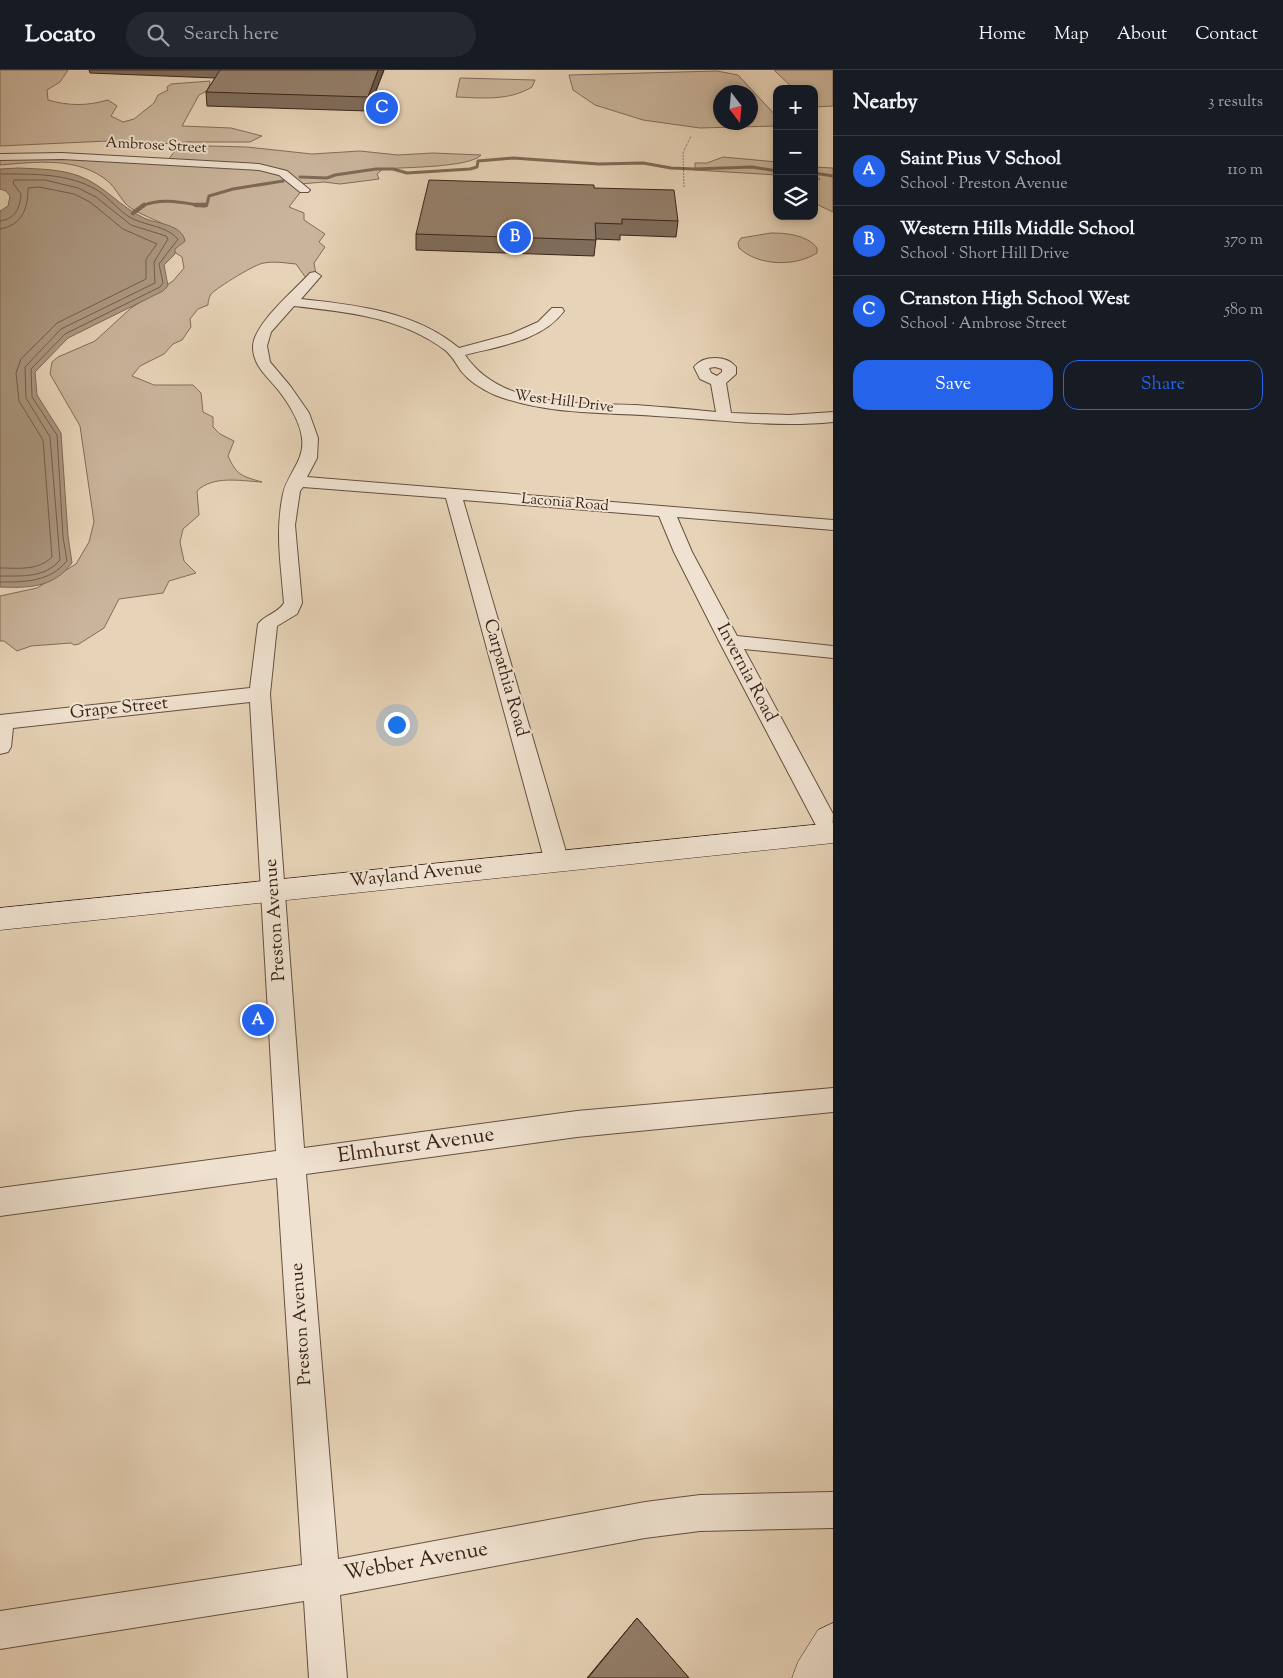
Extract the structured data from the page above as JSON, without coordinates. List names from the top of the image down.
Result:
{
  "streets": {
    "main road": ["Wayland Avenue"],
    "street": [
      "Ambrose Street",
      "West Hill Drive",
      "Laconia Road",
      "Invernia Road",
      "Carpathia Road",
      "Grape Street",
      "Preston Avenue",
      "Elmhurst Avenue",
      "Webber Avenue"
    ]
  },
  "crossings": [
    ["West Hill Drive", "Preston Avenue"],
    ["Laconia Road", "Invernia Road"],
    ["Laconia Road", "Carpathia Road"],
    ["Laconia Road", "Preston Avenue"],
    ["Invernia Road", "Wayland Avenue"],
    ["Carpathia Road", "Wayland Avenue"],
    ["Grape Street", "Preston Avenue"],
    ["Wayland Avenue", "Preston Avenue"],
    ["Preston Avenue", "Elmhurst Avenue"],
    ["Preston Avenue", "Webber Avenue"]
  ],
  "north": "bottom",
  "page": {
    "header": "Locato",
    "search": "Search here",
    "nav": [
      "Home",
      "Map",
      "About",
      "Contact"
    ],
    "heading": ["Nearby", "3 results"],
    "map_buttons": ["+", "−"],
    "pins": ["C", "B", "A"],
    "list": [
      {
        "mark": "A",
        "name": "Saint Pius V School",
        "note": "School · Preston Avenue",
        "value": "110 m"
      },
      {
        "mark": "B",
        "name": "Western Hills Middle School",
        "note": "School · Short Hill Drive",
        "value": "370 m"
      },
      {
        "mark": "C",
        "name": "Cranston High School West",
        "note": "School · Ambrose Street",
        "value": "580 m"
      }
    ],
    "buttons": ["Save", "Share"]
  }
}
